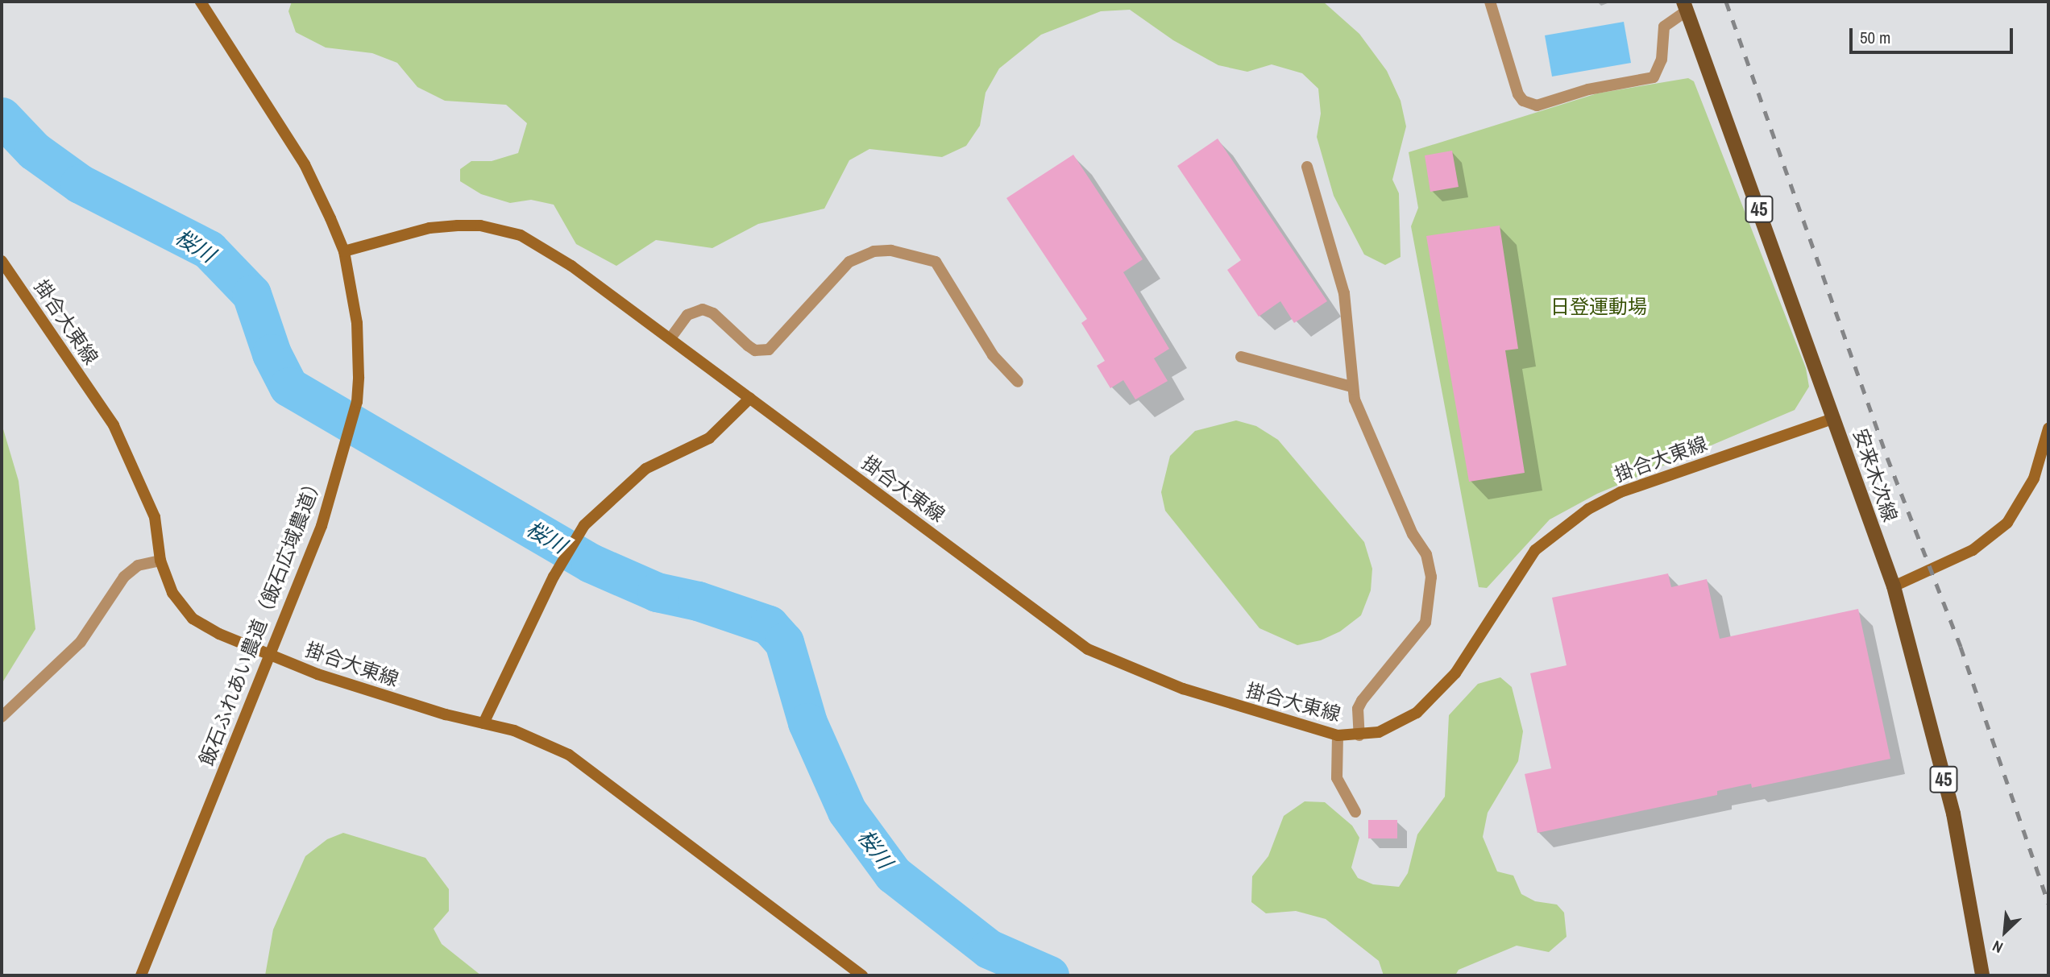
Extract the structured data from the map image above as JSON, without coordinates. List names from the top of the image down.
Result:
{
  "streets": {
    "main road": [
      "45",
      "掛合大東線",
      "安来木次線",
      "飯石ふれあい農道（飯石広域農道）"
    ]
  },
  "crossings": [
    ["掛合大東線", "安来木次線"],
    ["掛合大東線", "飯石ふれあい農道（飯石広域農道）"]
  ],
  "water": ["桜川"],
  "parks": ["日登運動場"],
  "scale_bar": "50 m",
  "north": "bottom left"
}
